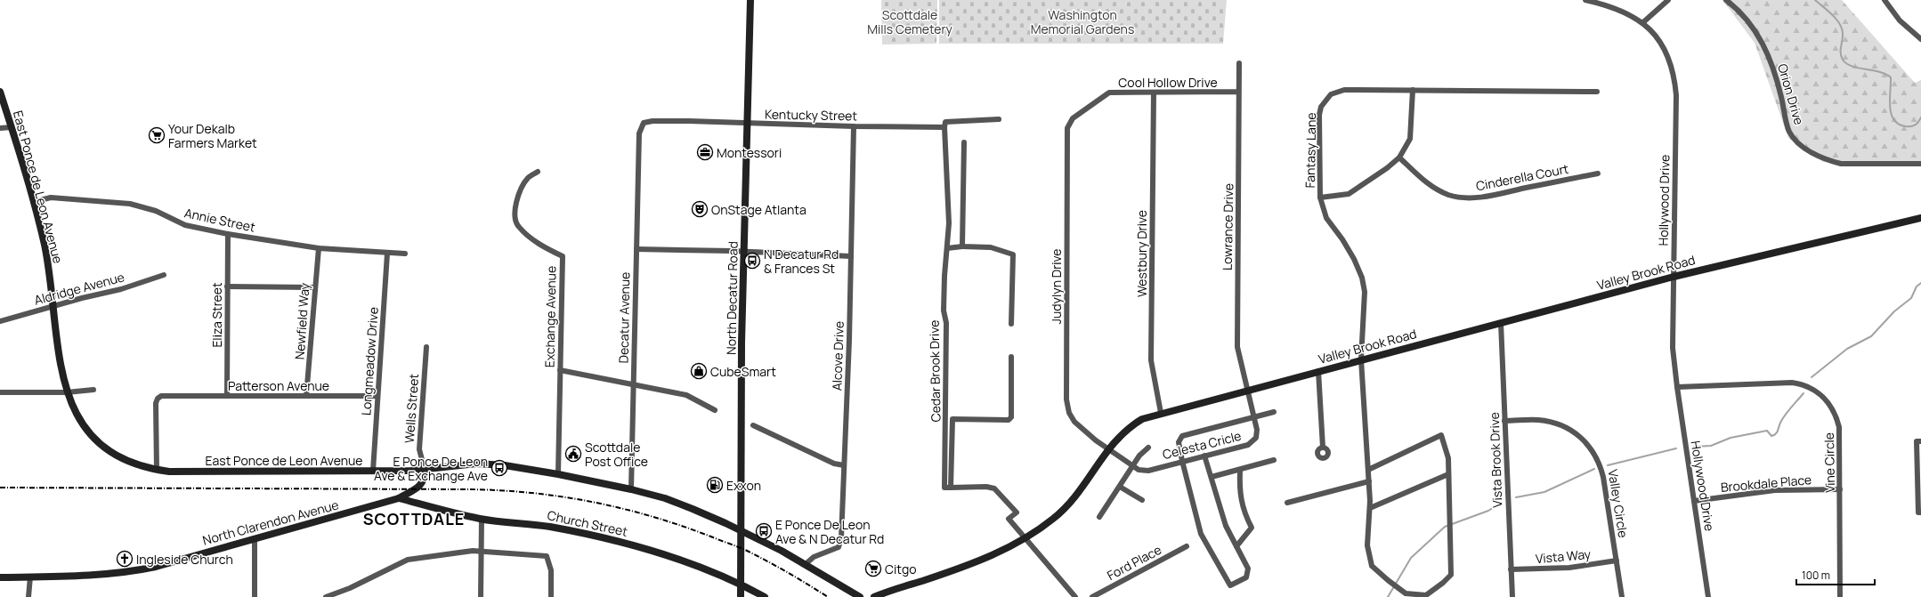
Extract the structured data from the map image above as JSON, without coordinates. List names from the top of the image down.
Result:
{
  "streets": {
    "main road": [
      "East Ponce de Leon Avenue",
      "Valley Brook Road",
      "North Decatur Road",
      "North Clarendon Avenue",
      "Church Street"
    ],
    "street": [
      "Cool Hollow Drive",
      "Orion Drive",
      "Kentucky Street",
      "Fantasy Lane",
      "Cinderella Court",
      "Hollywood Drive",
      "Annie Street",
      "Lowrance Drive",
      "Westbury Drive",
      "Judylyn Drive",
      "Aldridge Avenue",
      "Eliza Street",
      "Exchange Avenue",
      "Decatur Avenue",
      "Newfield Way",
      "Alcove Drive",
      "Longmeadow Drive",
      "Cedar Brook Drive",
      "Patterson Avenue",
      "Wells Street",
      "Celesta Cricle",
      "Vista Brook Drive",
      "Vine Circle",
      "Brookdale Place",
      "Valley Circle",
      "Vista Way",
      "Ford Place"
    ]
  },
  "crossings": [
    ["Cool Hollow Drive", "Lowrance Drive"],
    ["Cool Hollow Drive", "Westbury Drive"],
    ["Cool Hollow Drive", "Judylyn Drive"],
    ["Kentucky Street", "North Decatur Road"],
    ["Kentucky Street", "Decatur Avenue"],
    ["Kentucky Street", "Alcove Drive"],
    ["Kentucky Street", "Cedar Brook Drive"],
    ["Fantasy Lane", "Valley Brook Road"],
    ["East Ponce de Leon Avenue", "Annie Street"],
    ["East Ponce de Leon Avenue", "Aldridge Avenue"],
    ["East Ponce de Leon Avenue", "North Decatur Road"],
    ["East Ponce de Leon Avenue", "Exchange Avenue"],
    ["East Ponce de Leon Avenue", "Decatur Avenue"],
    ["East Ponce de Leon Avenue", "Alcove Drive"],
    ["East Ponce de Leon Avenue", "Longmeadow Drive"],
    ["East Ponce de Leon Avenue", "Patterson Avenue"],
    ["East Ponce de Leon Avenue", "Wells Street"],
    ["East Ponce de Leon Avenue", "North Clarendon Avenue"],
    ["Hollywood Drive", "Valley Brook Road"],
    ["Hollywood Drive", "Vine Circle"],
    ["Hollywood Drive", "Brookdale Place"],
    ["Annie Street", "Eliza Street"],
    ["Annie Street", "Newfield Way"],
    ["Annie Street", "Longmeadow Drive"],
    ["Lowrance Drive", "Valley Brook Road"],
    ["Lowrance Drive", "Celesta Cricle"],
    ["Westbury Drive", "Valley Brook Road"],
    ["Valley Brook Road", "Judylyn Drive"],
    ["Valley Brook Road", "Celesta Cricle"],
    ["Valley Brook Road", "Vista Brook Drive"],
    ["Judylyn Drive", "Celesta Cricle"],
    ["North Decatur Road", "Church Street"],
    ["Eliza Street", "Patterson Avenue"],
    ["Newfield Way", "Patterson Avenue"],
    ["Longmeadow Drive", "Patterson Avenue"],
    ["Wells Street", "North Clarendon Avenue"],
    ["Vista Brook Drive", "Valley Circle"],
    ["Vista Brook Drive", "Vista Way"],
    ["Vine Circle", "Brookdale Place"],
    ["Valley Circle", "Vista Way"],
    ["North Clarendon Avenue", "Church Street"]
  ],
  "districts": ["SCOTTDALE"],
  "parks": ["Scottdale Mills Cemetery", "Washington Memorial Gardens"],
  "places": {
    "supermarket": ["Your Dekalb Farmers Market", "Citgo"],
    "office": ["Montessori"],
    "theatre": ["OnStage Atlanta"],
    "bus stop": ["N Decatur Rd & Frances St", "E Ponce De Leon Ave & Exchange Ave", "E Ponce De Leon Ave & N Decatur Rd"],
    "shop": ["CubeSmart"],
    "public building": ["Scottdale Post Office"],
    "fuel station": ["Exxon"],
    "church": ["Ingleside Church"]
  },
  "scale_bar": "100 m"
}
